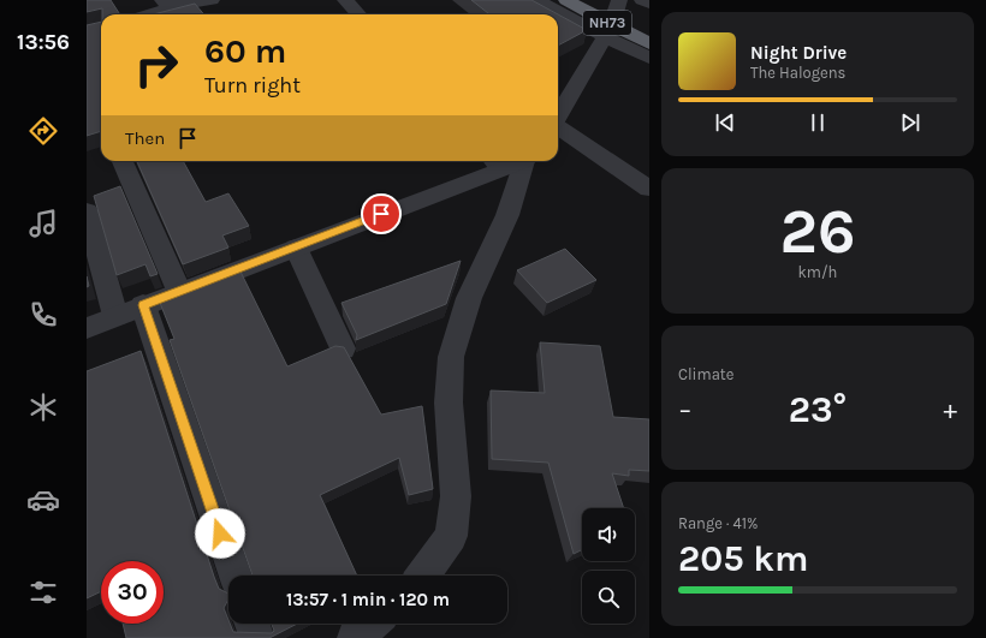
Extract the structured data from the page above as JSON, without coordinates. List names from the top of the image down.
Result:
{
  "streets": {
    "highway": ["NH73"]
  },
  "page": {
    "tabs": "13:56",
    "turn": ["60 m", "Turn right"],
    "song": ["Night Drive", "The Halogens"],
    "then": "Then",
    "tile": [
      ["26", "km/h"],
      "Climate",
      ["Range · 41%", "205 km"]
    ],
    "heat": ["−", "23°", "+"],
    "limit": "30",
    "trip": "13:57 · 1 min · 120 m"
  }
}
